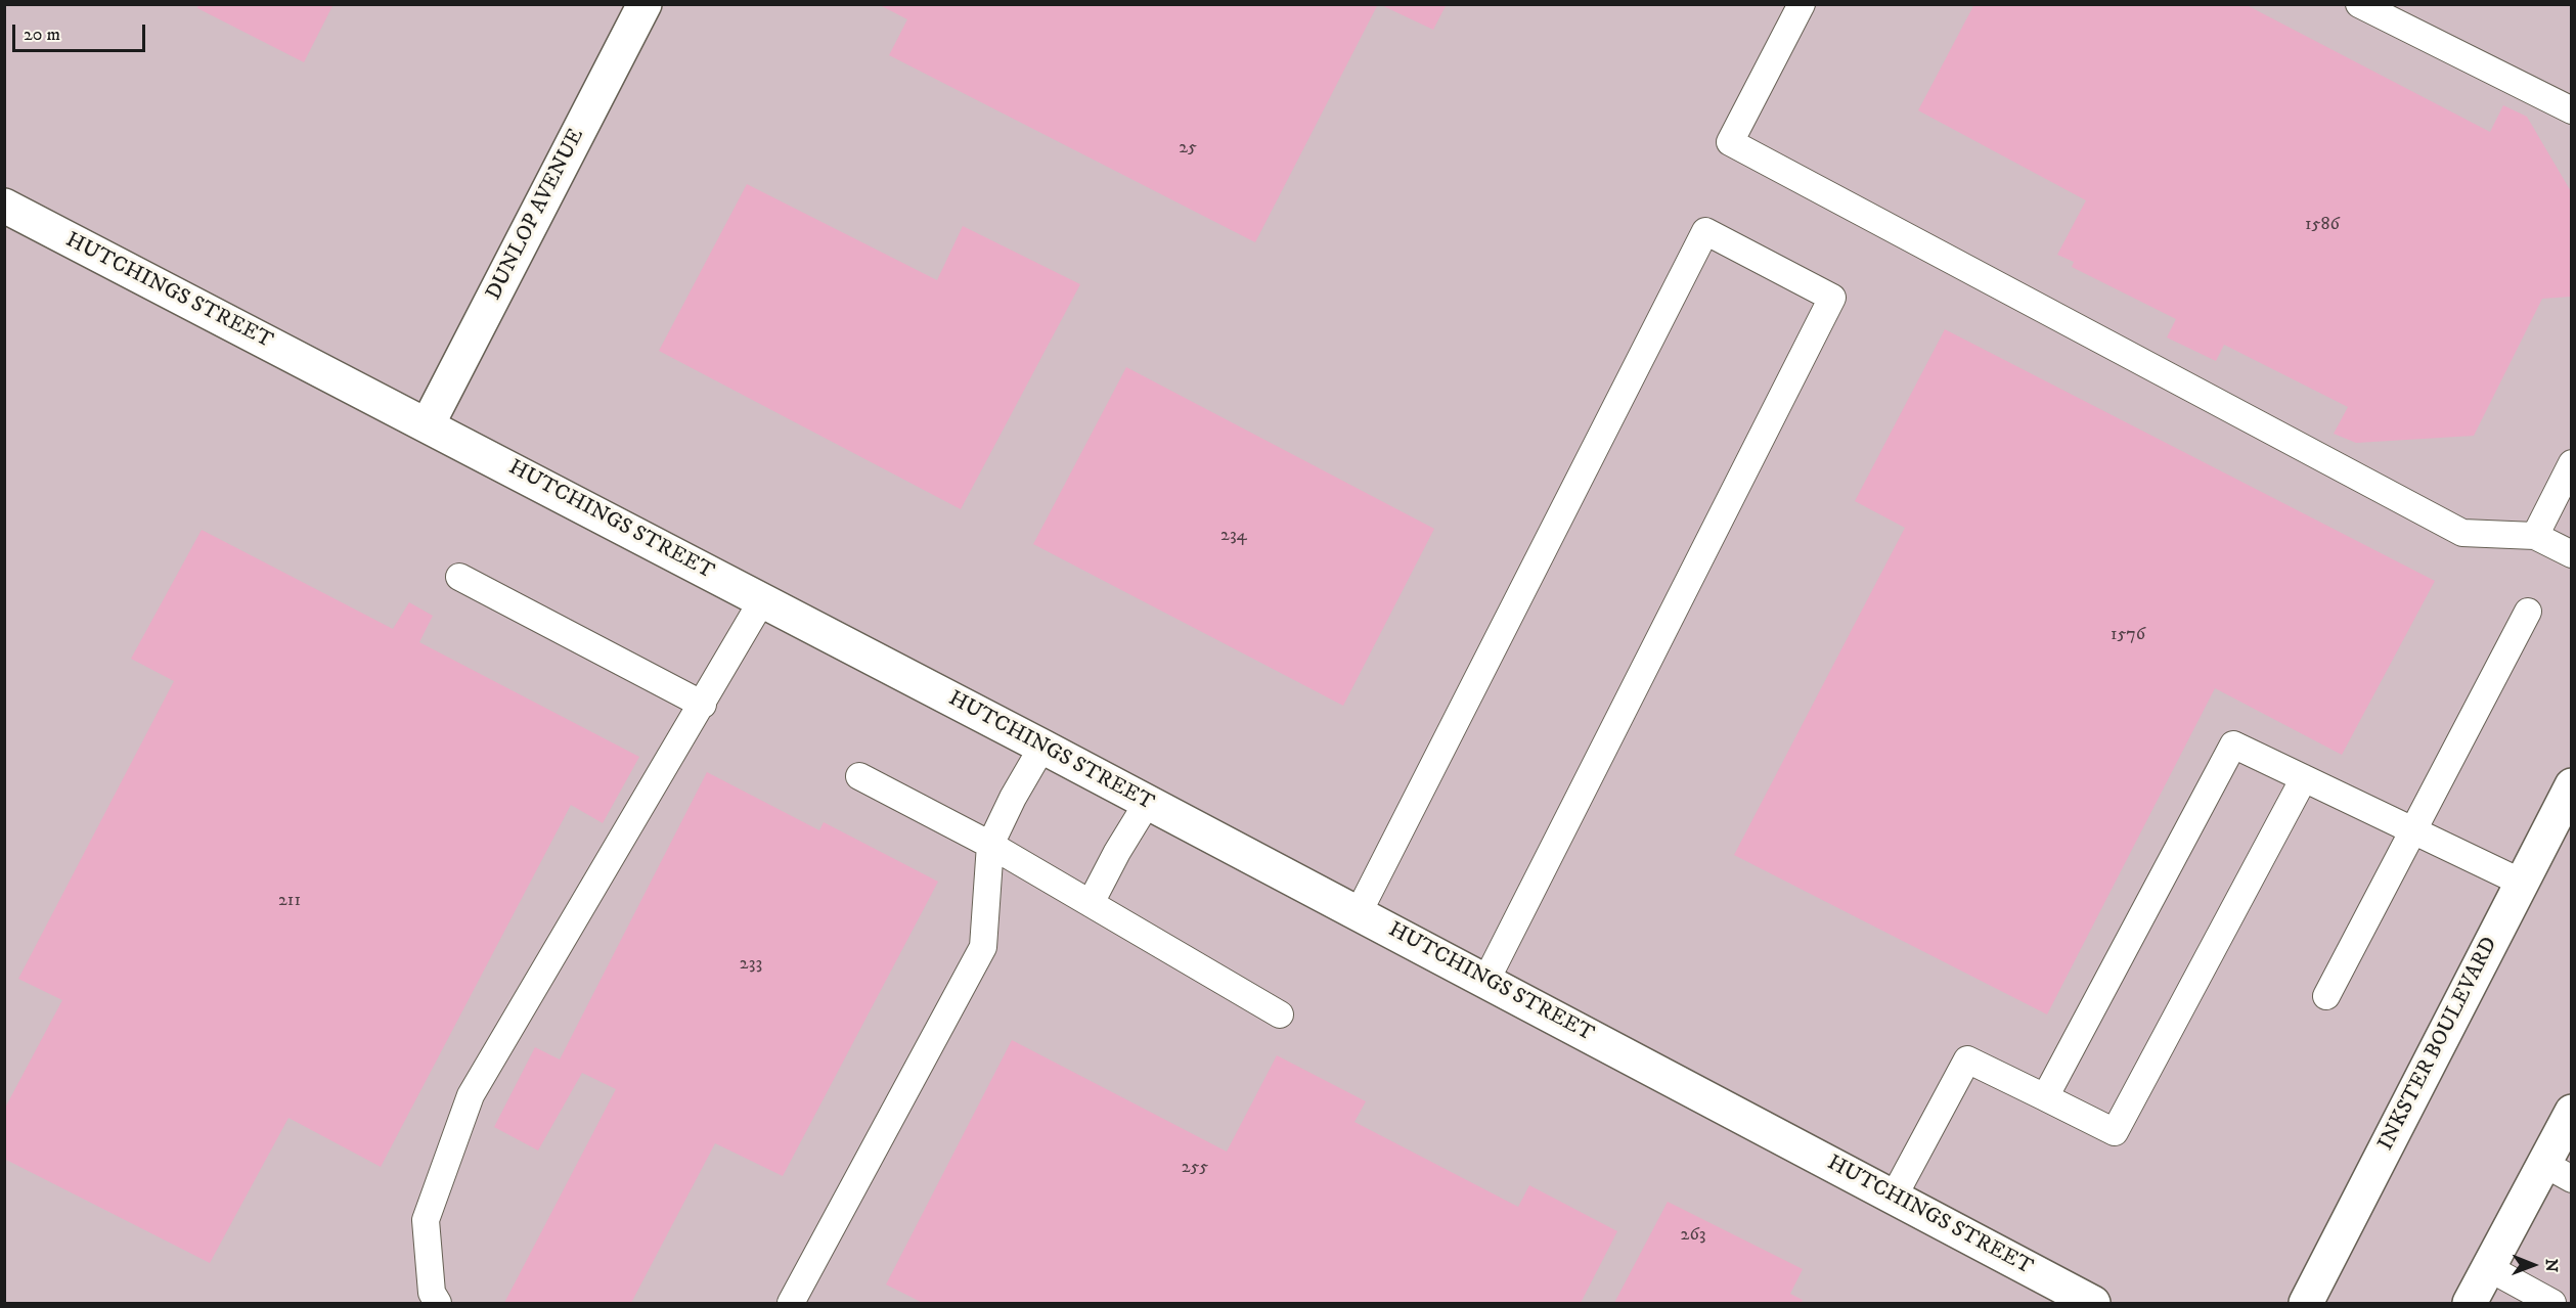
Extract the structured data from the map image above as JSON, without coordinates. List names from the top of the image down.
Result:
{
  "streets": {
    "street": ["DUNLOP AVENUE", "HUTCHINGS STREET", "INKSTER BOULEVARD"]
  },
  "crossings": [
    ["DUNLOP AVENUE", "HUTCHINGS STREET"]
  ],
  "house_numbers": [
    "25",
    "1586",
    "234",
    "1576",
    "211",
    "233",
    "255",
    "263"
  ],
  "scale_bar": "20 m",
  "north": "right"
}
